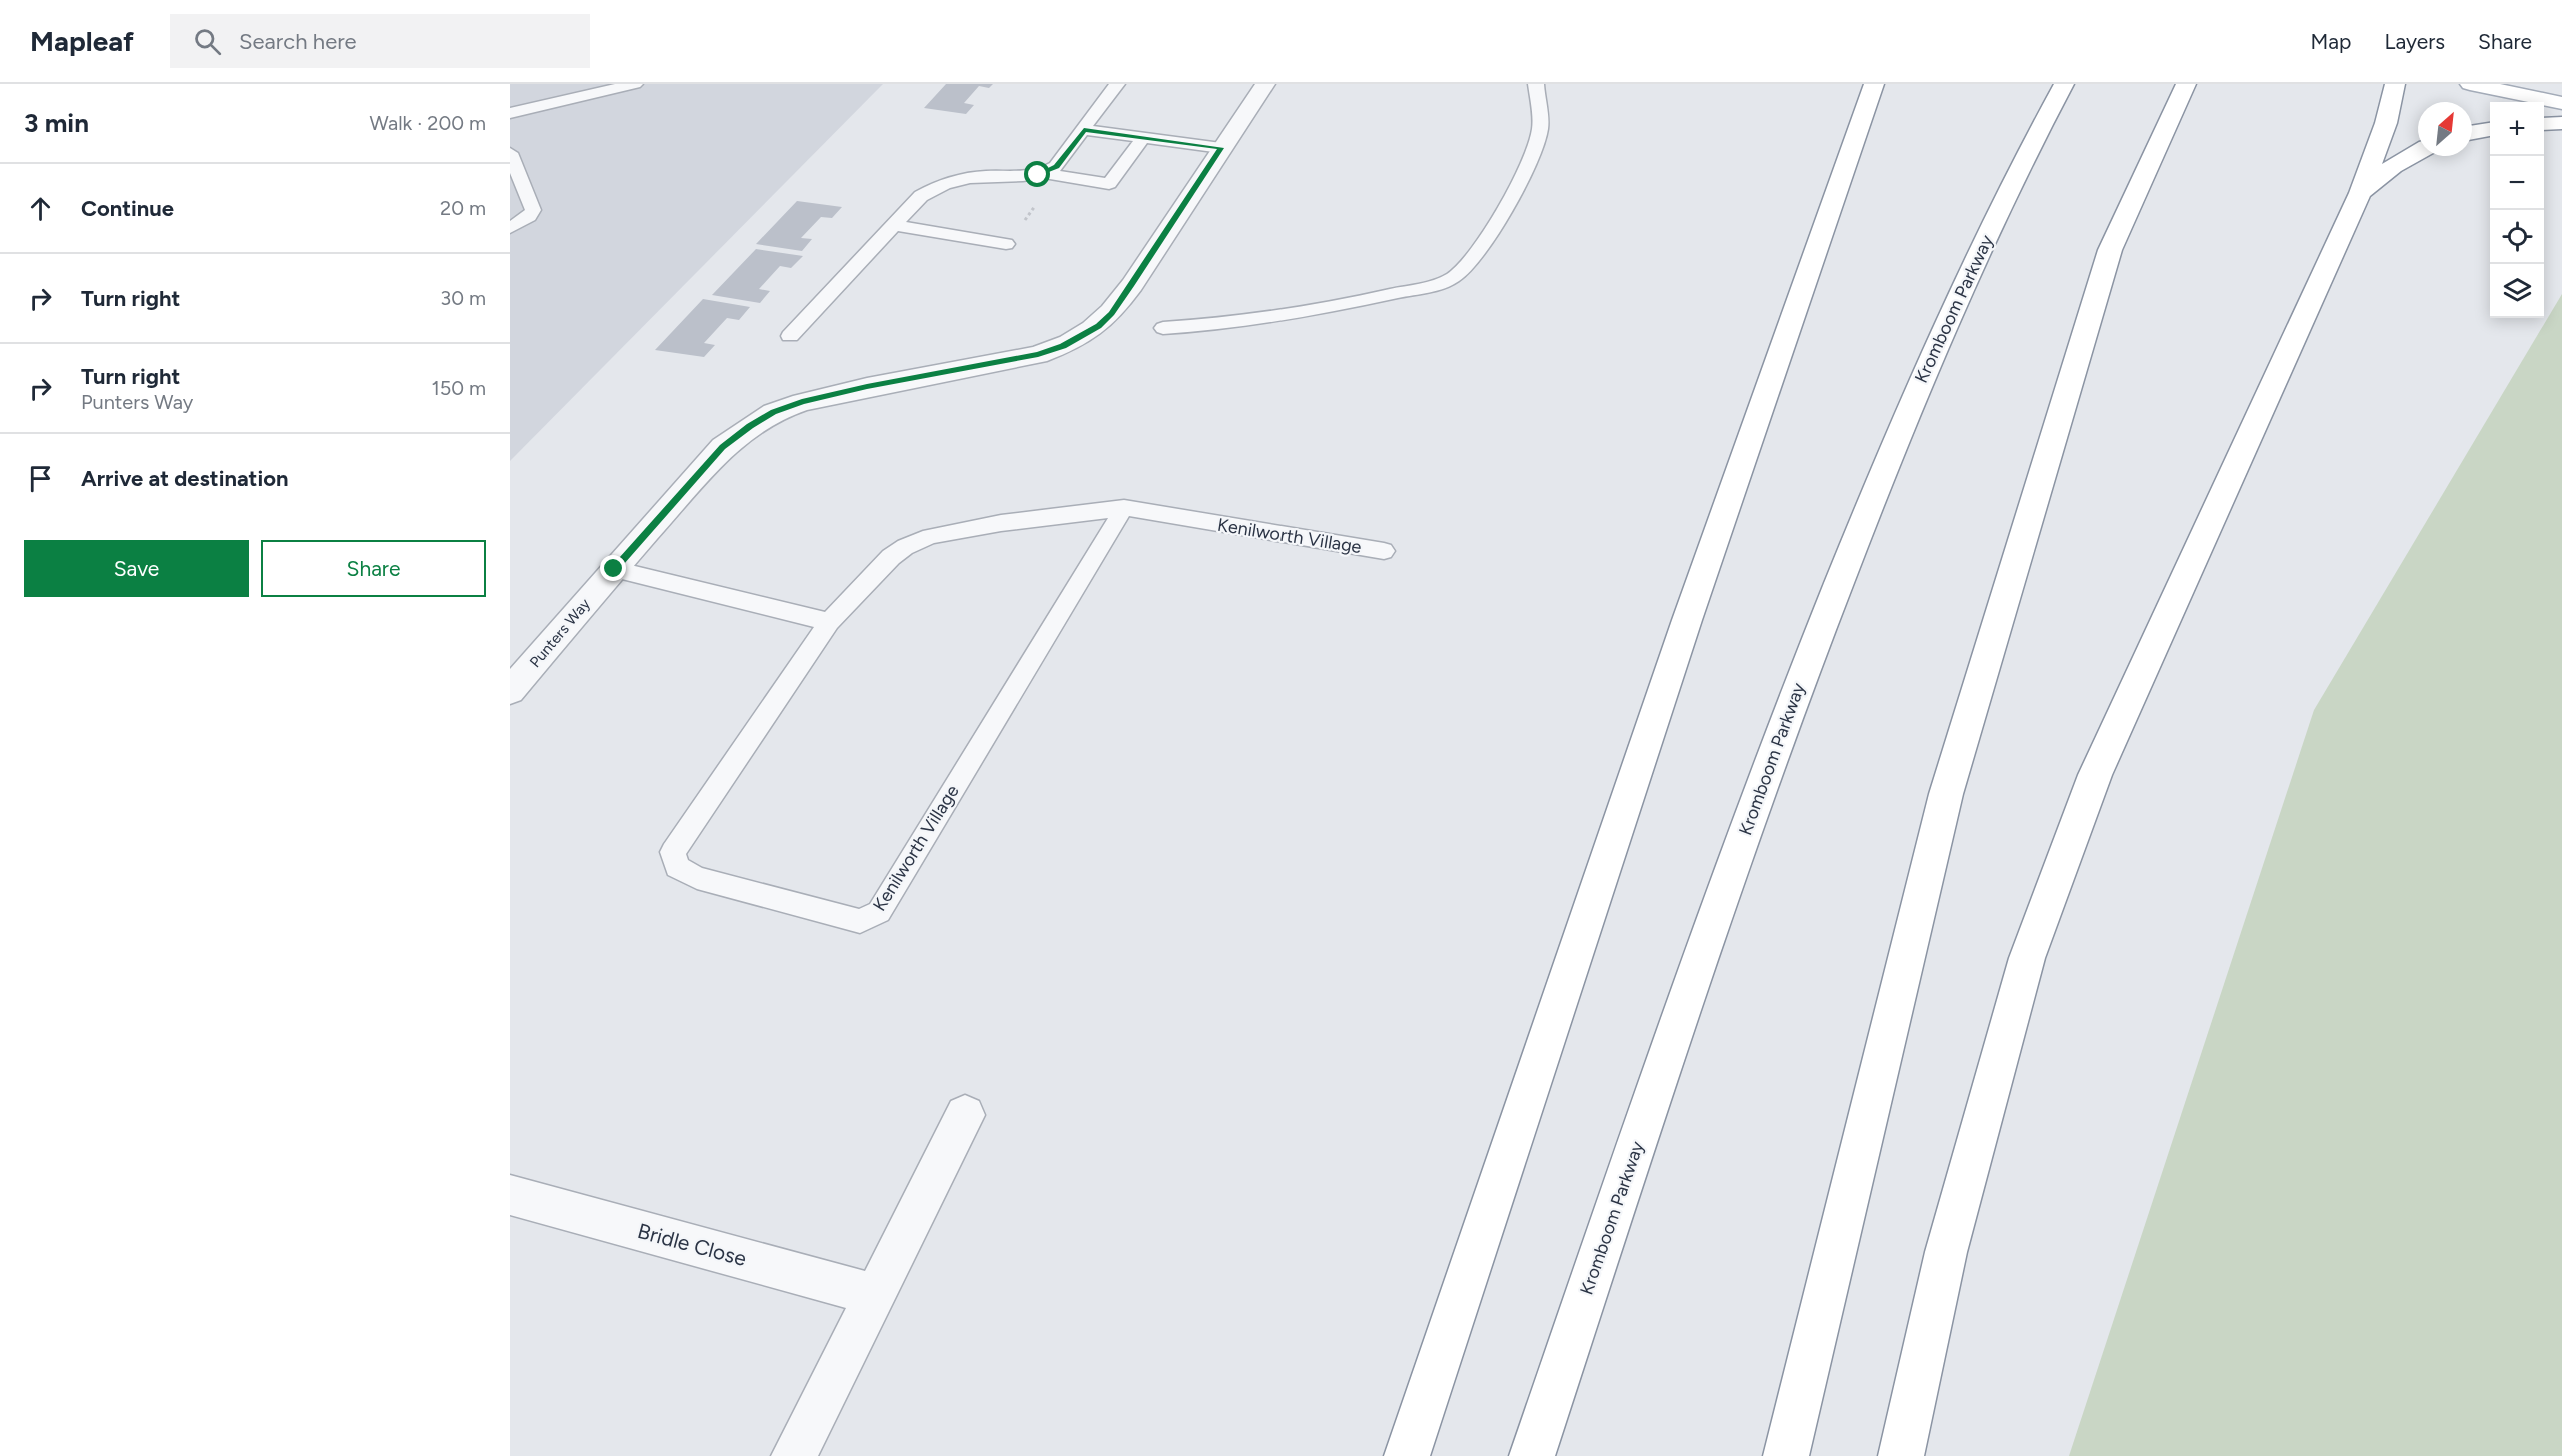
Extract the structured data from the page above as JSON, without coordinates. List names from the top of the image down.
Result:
{
  "streets": {
    "main road": ["Kromboom Parkway"],
    "street": ["Punters Way", "Bridle Close"],
    "lane": ["Kenilworth Village"]
  },
  "north": "top right",
  "page": {
    "header": "Mapleaf",
    "search": "Search here",
    "nav": ["Map", "Layers", "Share"],
    "heading": ["3 min", "Walk · 200 m"],
    "map_buttons": ["+", "−"],
    "list": [
      ["Continue", "20 m"],
      ["Turn right", "30 m"],
      ["Turn right", "Punters Way", "150 m"],
      "Arrive at destination"
    ],
    "buttons": ["Save", "Share"]
  }
}
